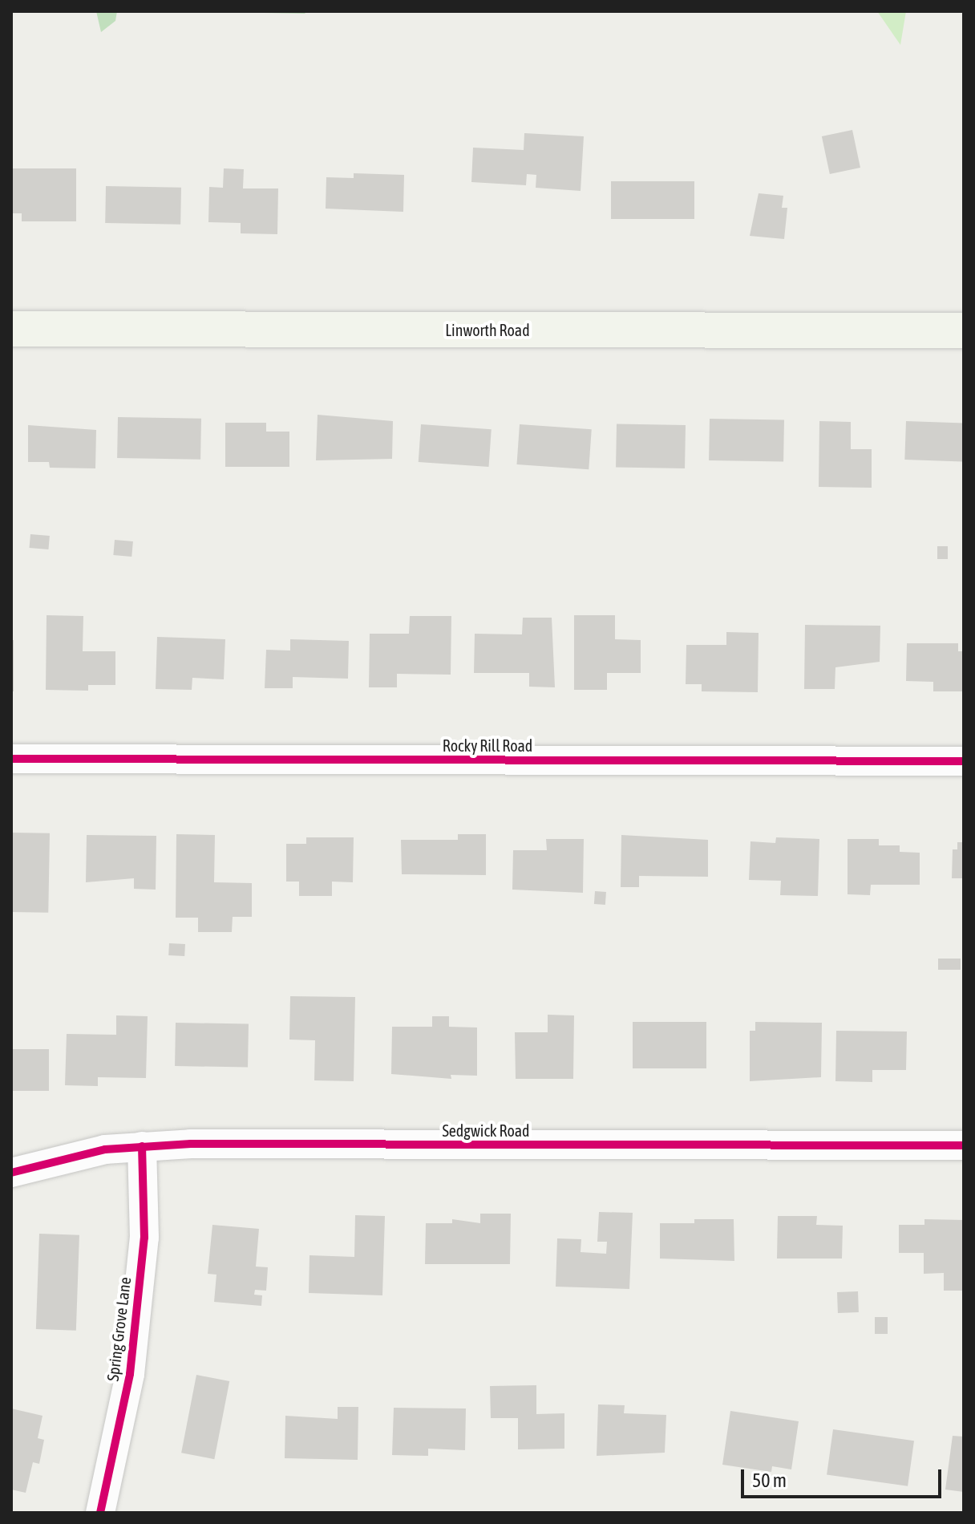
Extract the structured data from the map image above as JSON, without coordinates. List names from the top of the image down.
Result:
{
  "streets": {
    "main road": ["Linworth Road"],
    "street": ["Rocky Rill Road", "Sedgwick Road", "Spring Grove Lane"]
  },
  "crossings": [
    ["Sedgwick Road", "Spring Grove Lane"]
  ],
  "scale_bar": "50 m"
}
